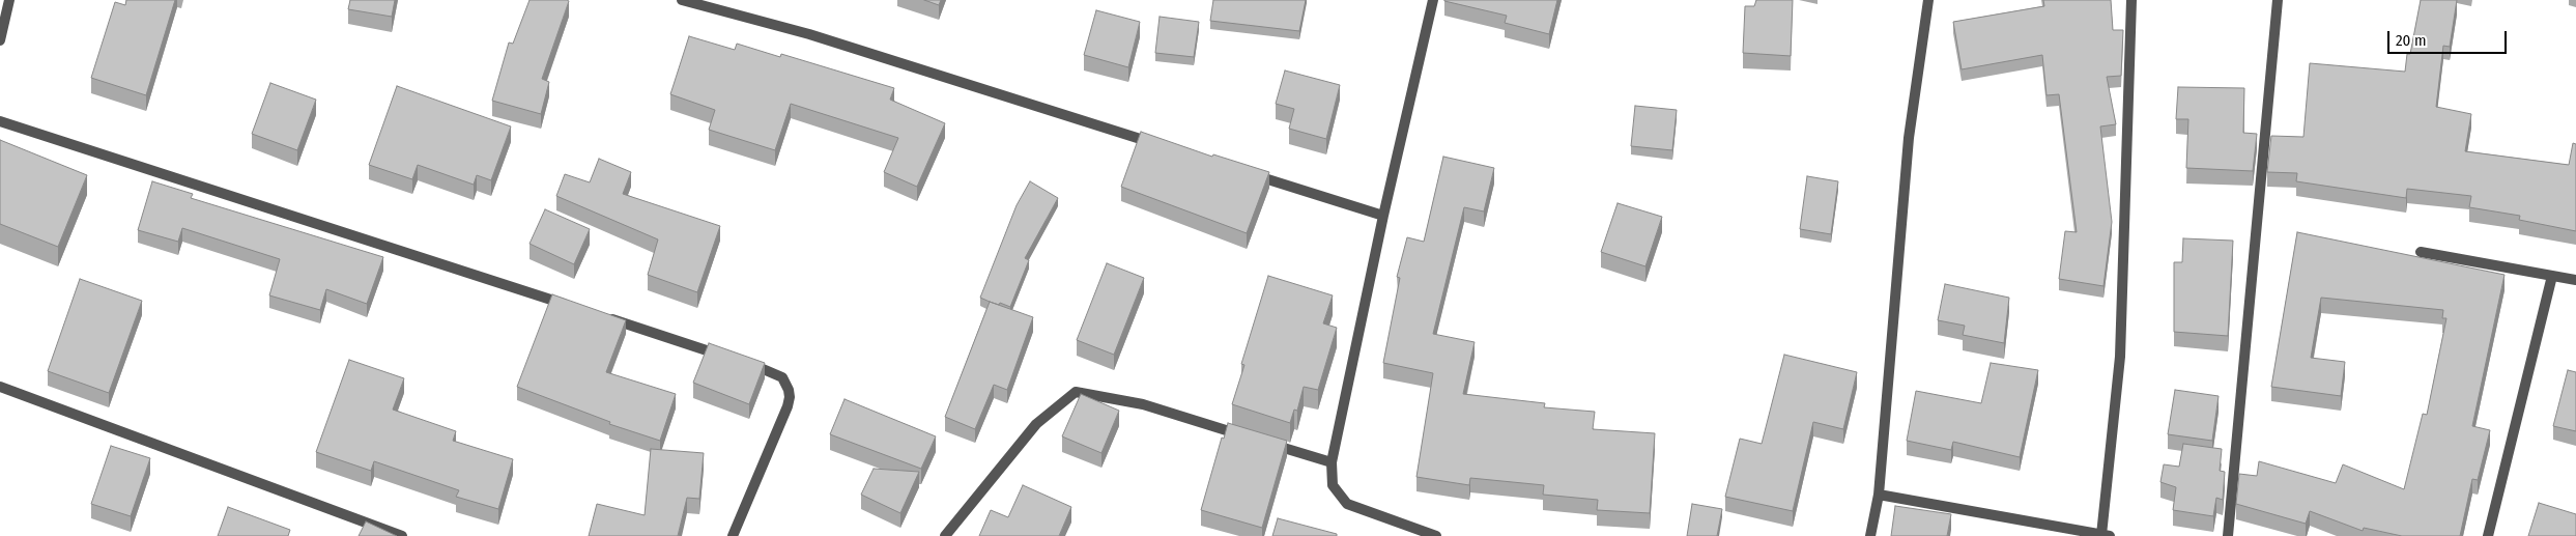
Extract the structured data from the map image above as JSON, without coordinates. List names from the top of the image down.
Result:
{
  "scale_bar": "20 m"
}
